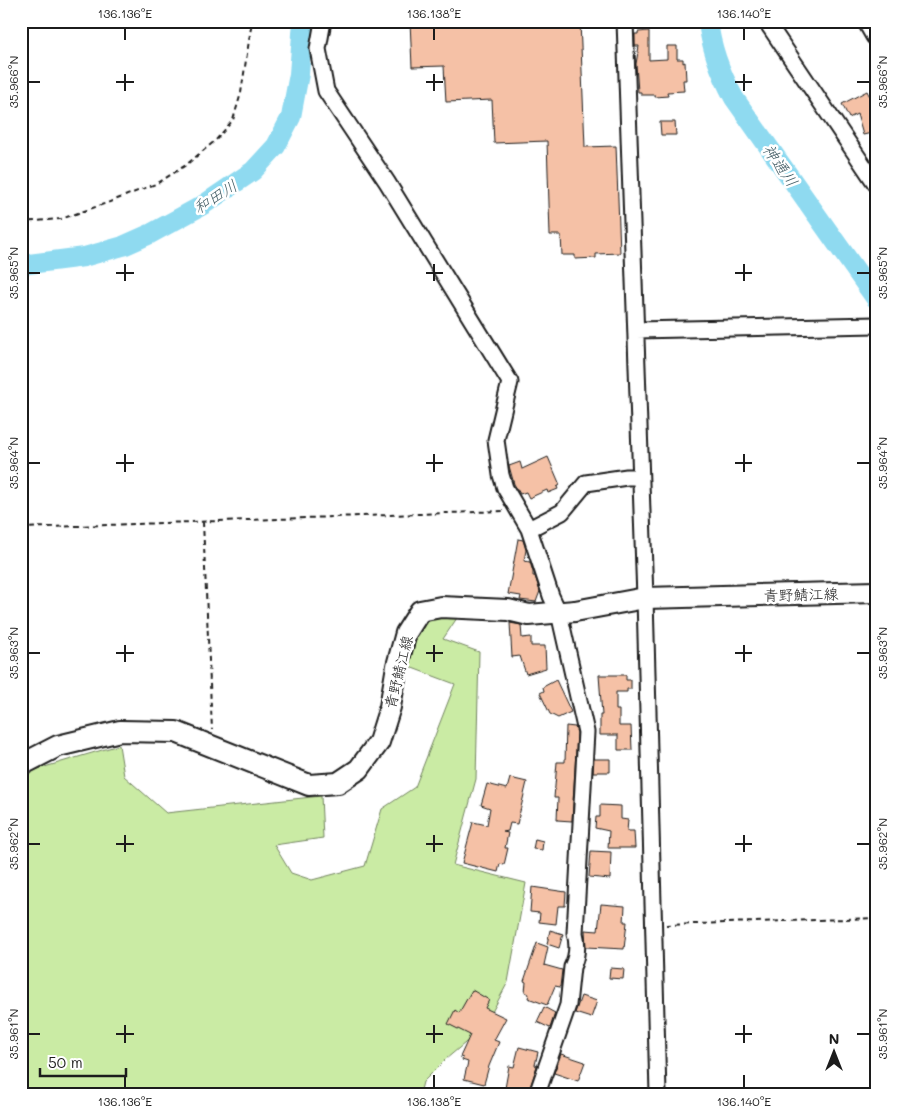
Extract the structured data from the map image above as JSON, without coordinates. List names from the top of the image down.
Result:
{
  "streets": {
    "main road": ["青野鯖江線"]
  },
  "water": ["神通川", "和田川"],
  "scale_bar": "50 m",
  "north": "top",
  "coordinates": [
    "136.136°E",
    "136.138°E",
    "136.140°E",
    "35.966°N",
    "35.965°N",
    "35.964°N",
    "35.963°N",
    "35.962°N",
    "35.961°N"
  ]
}
